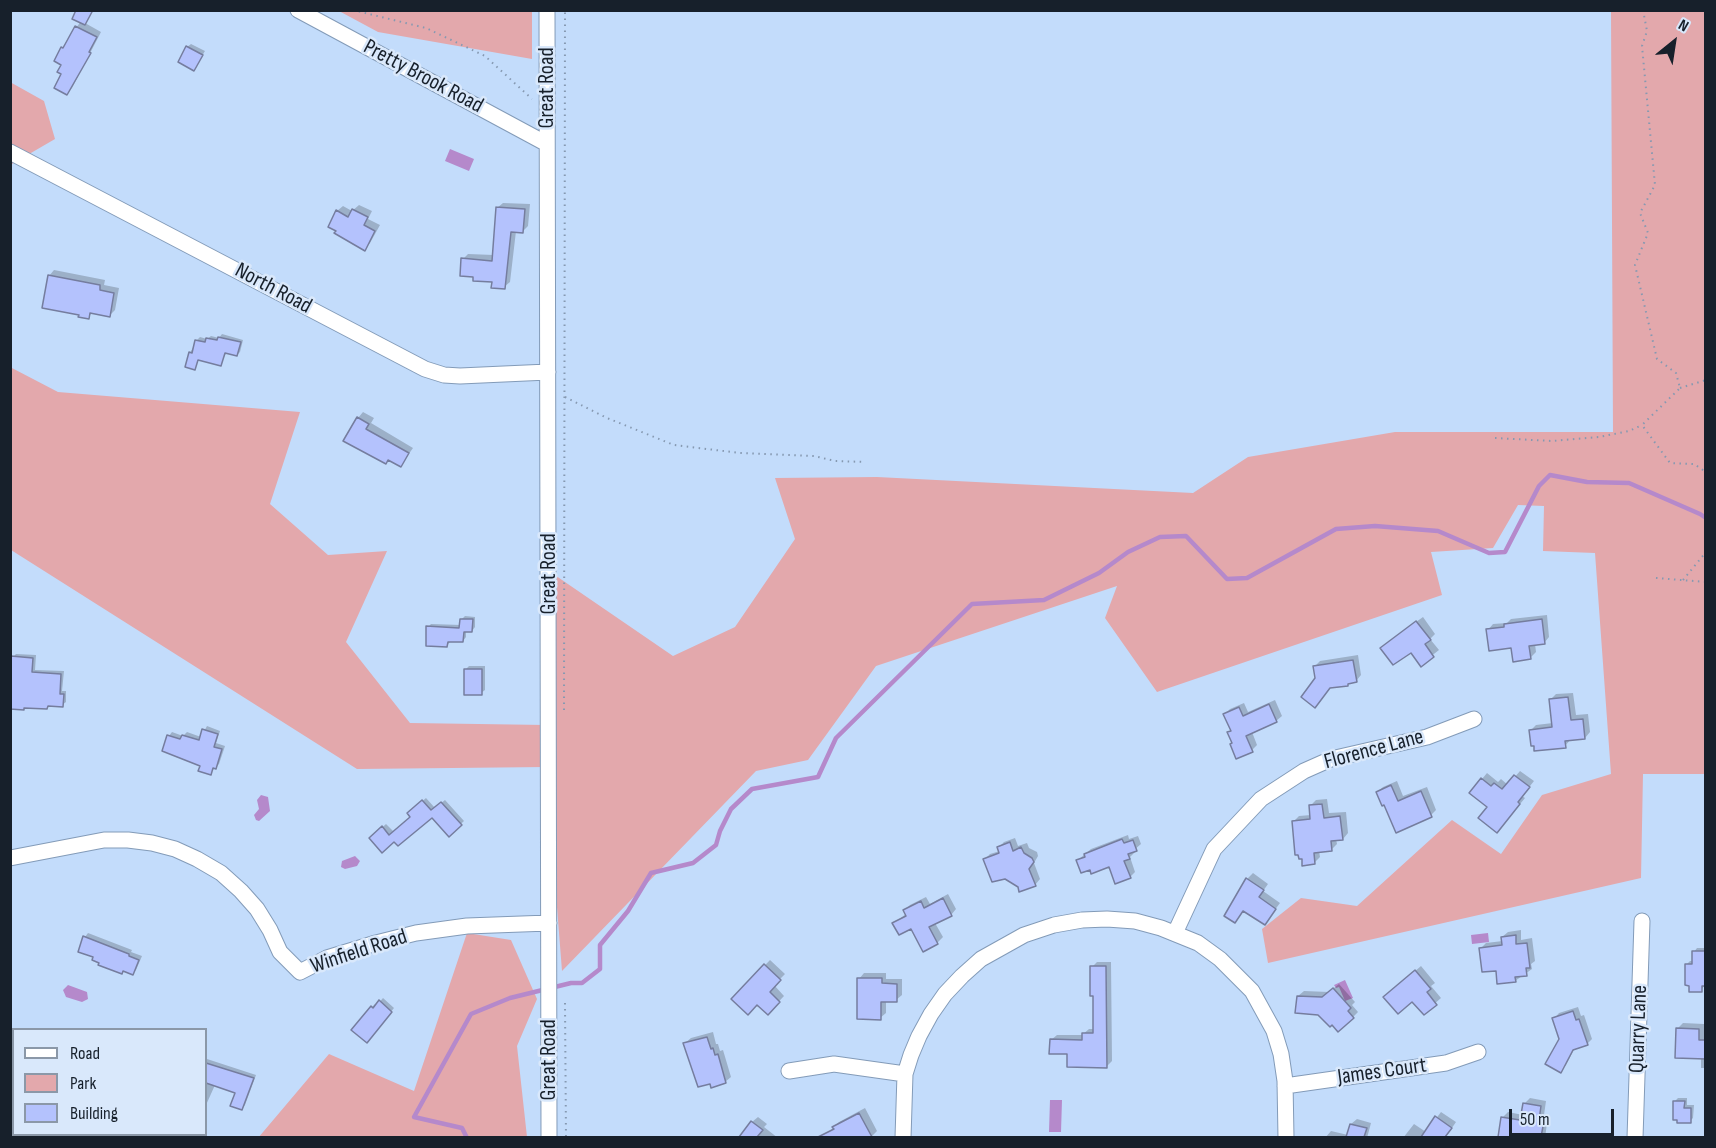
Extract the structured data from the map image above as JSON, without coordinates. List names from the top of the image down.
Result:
{
  "streets": {
    "street": [
      "Pretty Brook Road",
      "Great Road",
      "North Road",
      "Florence Lane",
      "Winfield Road",
      "Quarry Lane",
      "James Court"
    ]
  },
  "crossings": [
    ["Pretty Brook Road", "Great Road"],
    ["Great Road", "North Road"],
    ["Great Road", "Winfield Road"]
  ],
  "legend": ["Road", "Park", "Building"],
  "scale_bar": "50 m",
  "north": "top right"
}
